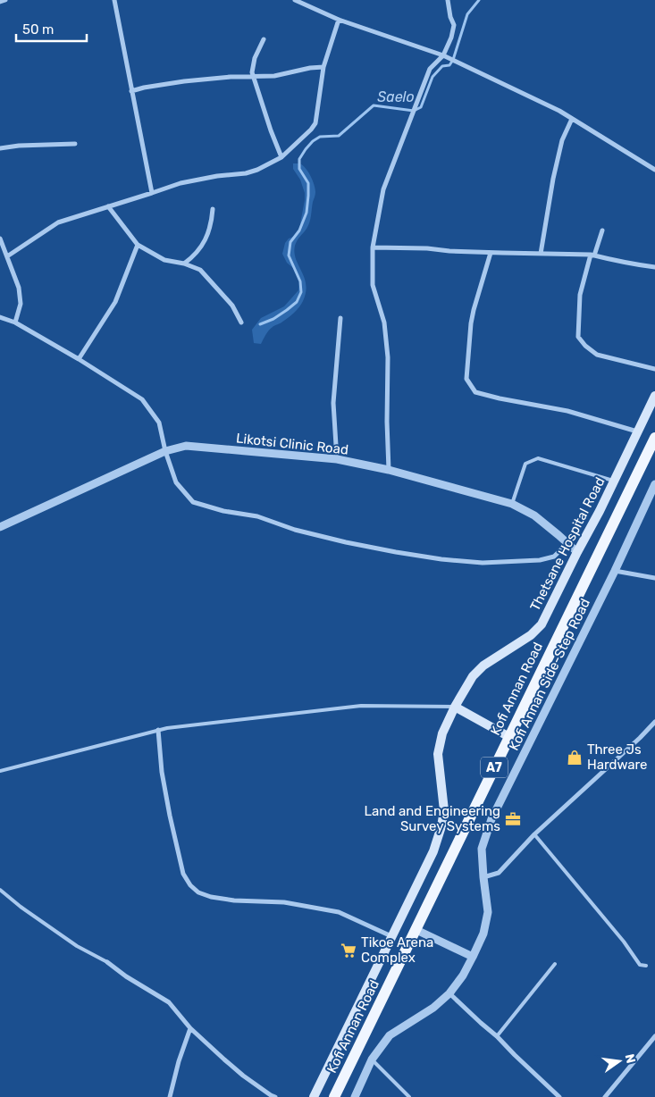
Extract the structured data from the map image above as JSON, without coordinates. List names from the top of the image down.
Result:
{
  "streets": {
    "main road": ["Thetsane Hospital Road", "Kofi Annan Road", "A7"],
    "street": ["Likotsi Clinic Road", "Kofi Annan Side-Step Road"]
  },
  "crossings": [
    ["Likotsi Clinic Road", "Thetsane Hospital Road"]
  ],
  "water": ["Saelo"],
  "places": {
    "shop": ["Three Js Hardware"],
    "office": ["Land and Engineering Survey Systems"],
    "supermarket": ["Tikoe Arena Complex"]
  },
  "scale_bar": "50 m",
  "north": "right"
}
